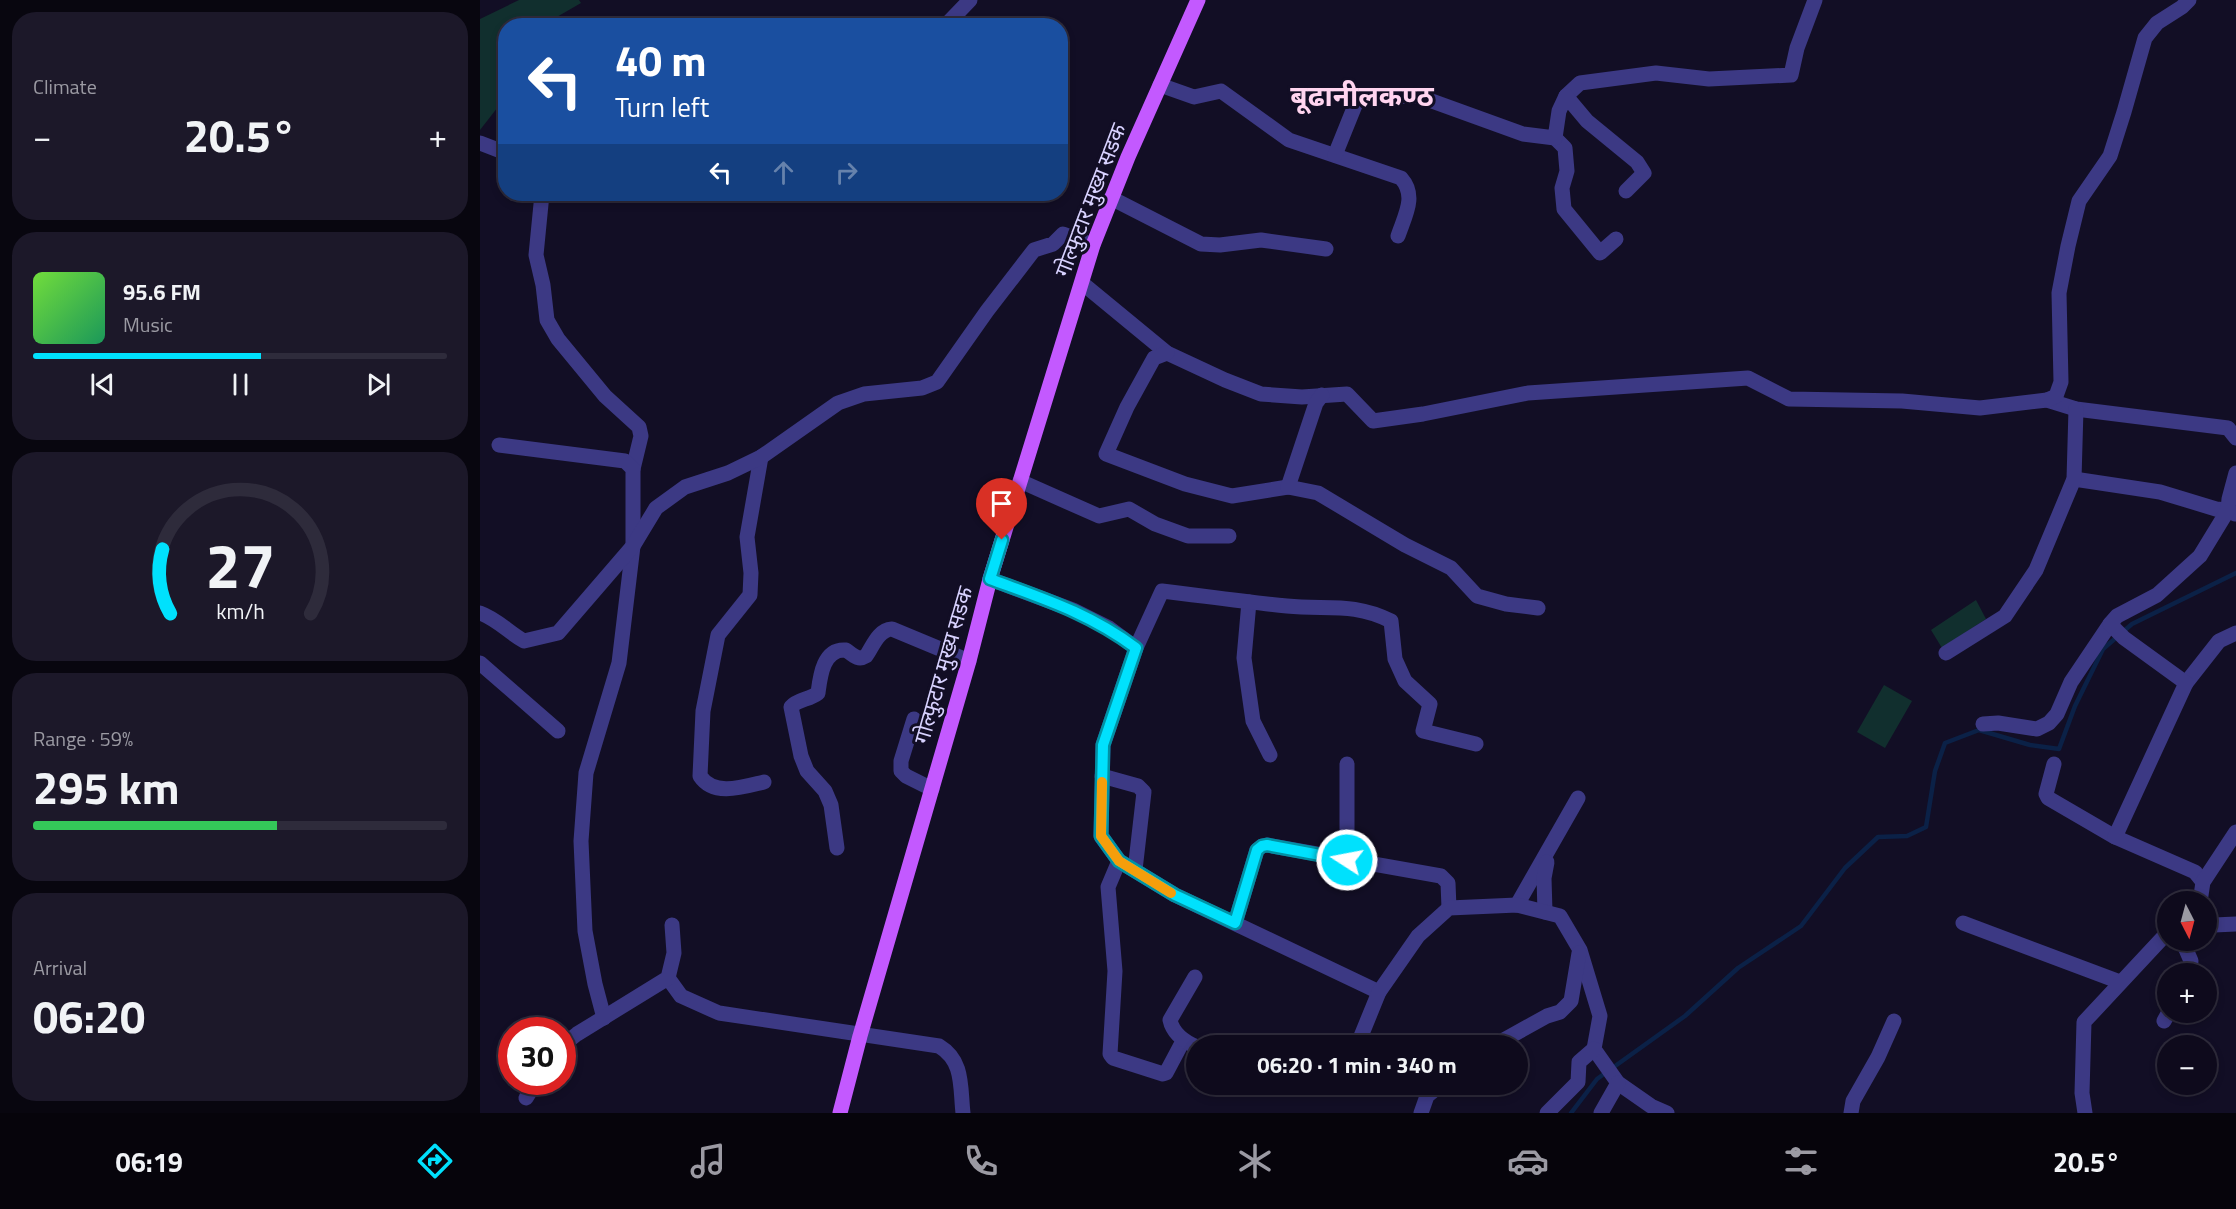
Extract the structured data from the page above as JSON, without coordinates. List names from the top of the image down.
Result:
{
  "streets": {
    "main road": ["गोल्फुटार मुख्य सडक"]
  },
  "districts": ["बूढानीलकण्ठ"],
  "north": "bottom",
  "page": {
    "tile": [
      "Climate",
      ["Range · 59%", "295 km"],
      ["Arrival", "06:20"]
    ],
    "turn": ["40 m", "Turn left"],
    "heat": ["−", "20.5°", "+"],
    "song": ["95.6 FM", "Music"],
    "map_buttons": ["+", "−"],
    "limit": "30",
    "trip": "06:20 · 1 min · 340 m",
    "tabs": ["06:19", "20.5°"],
    "gauge": ["27", "km/h"]
  }
}
